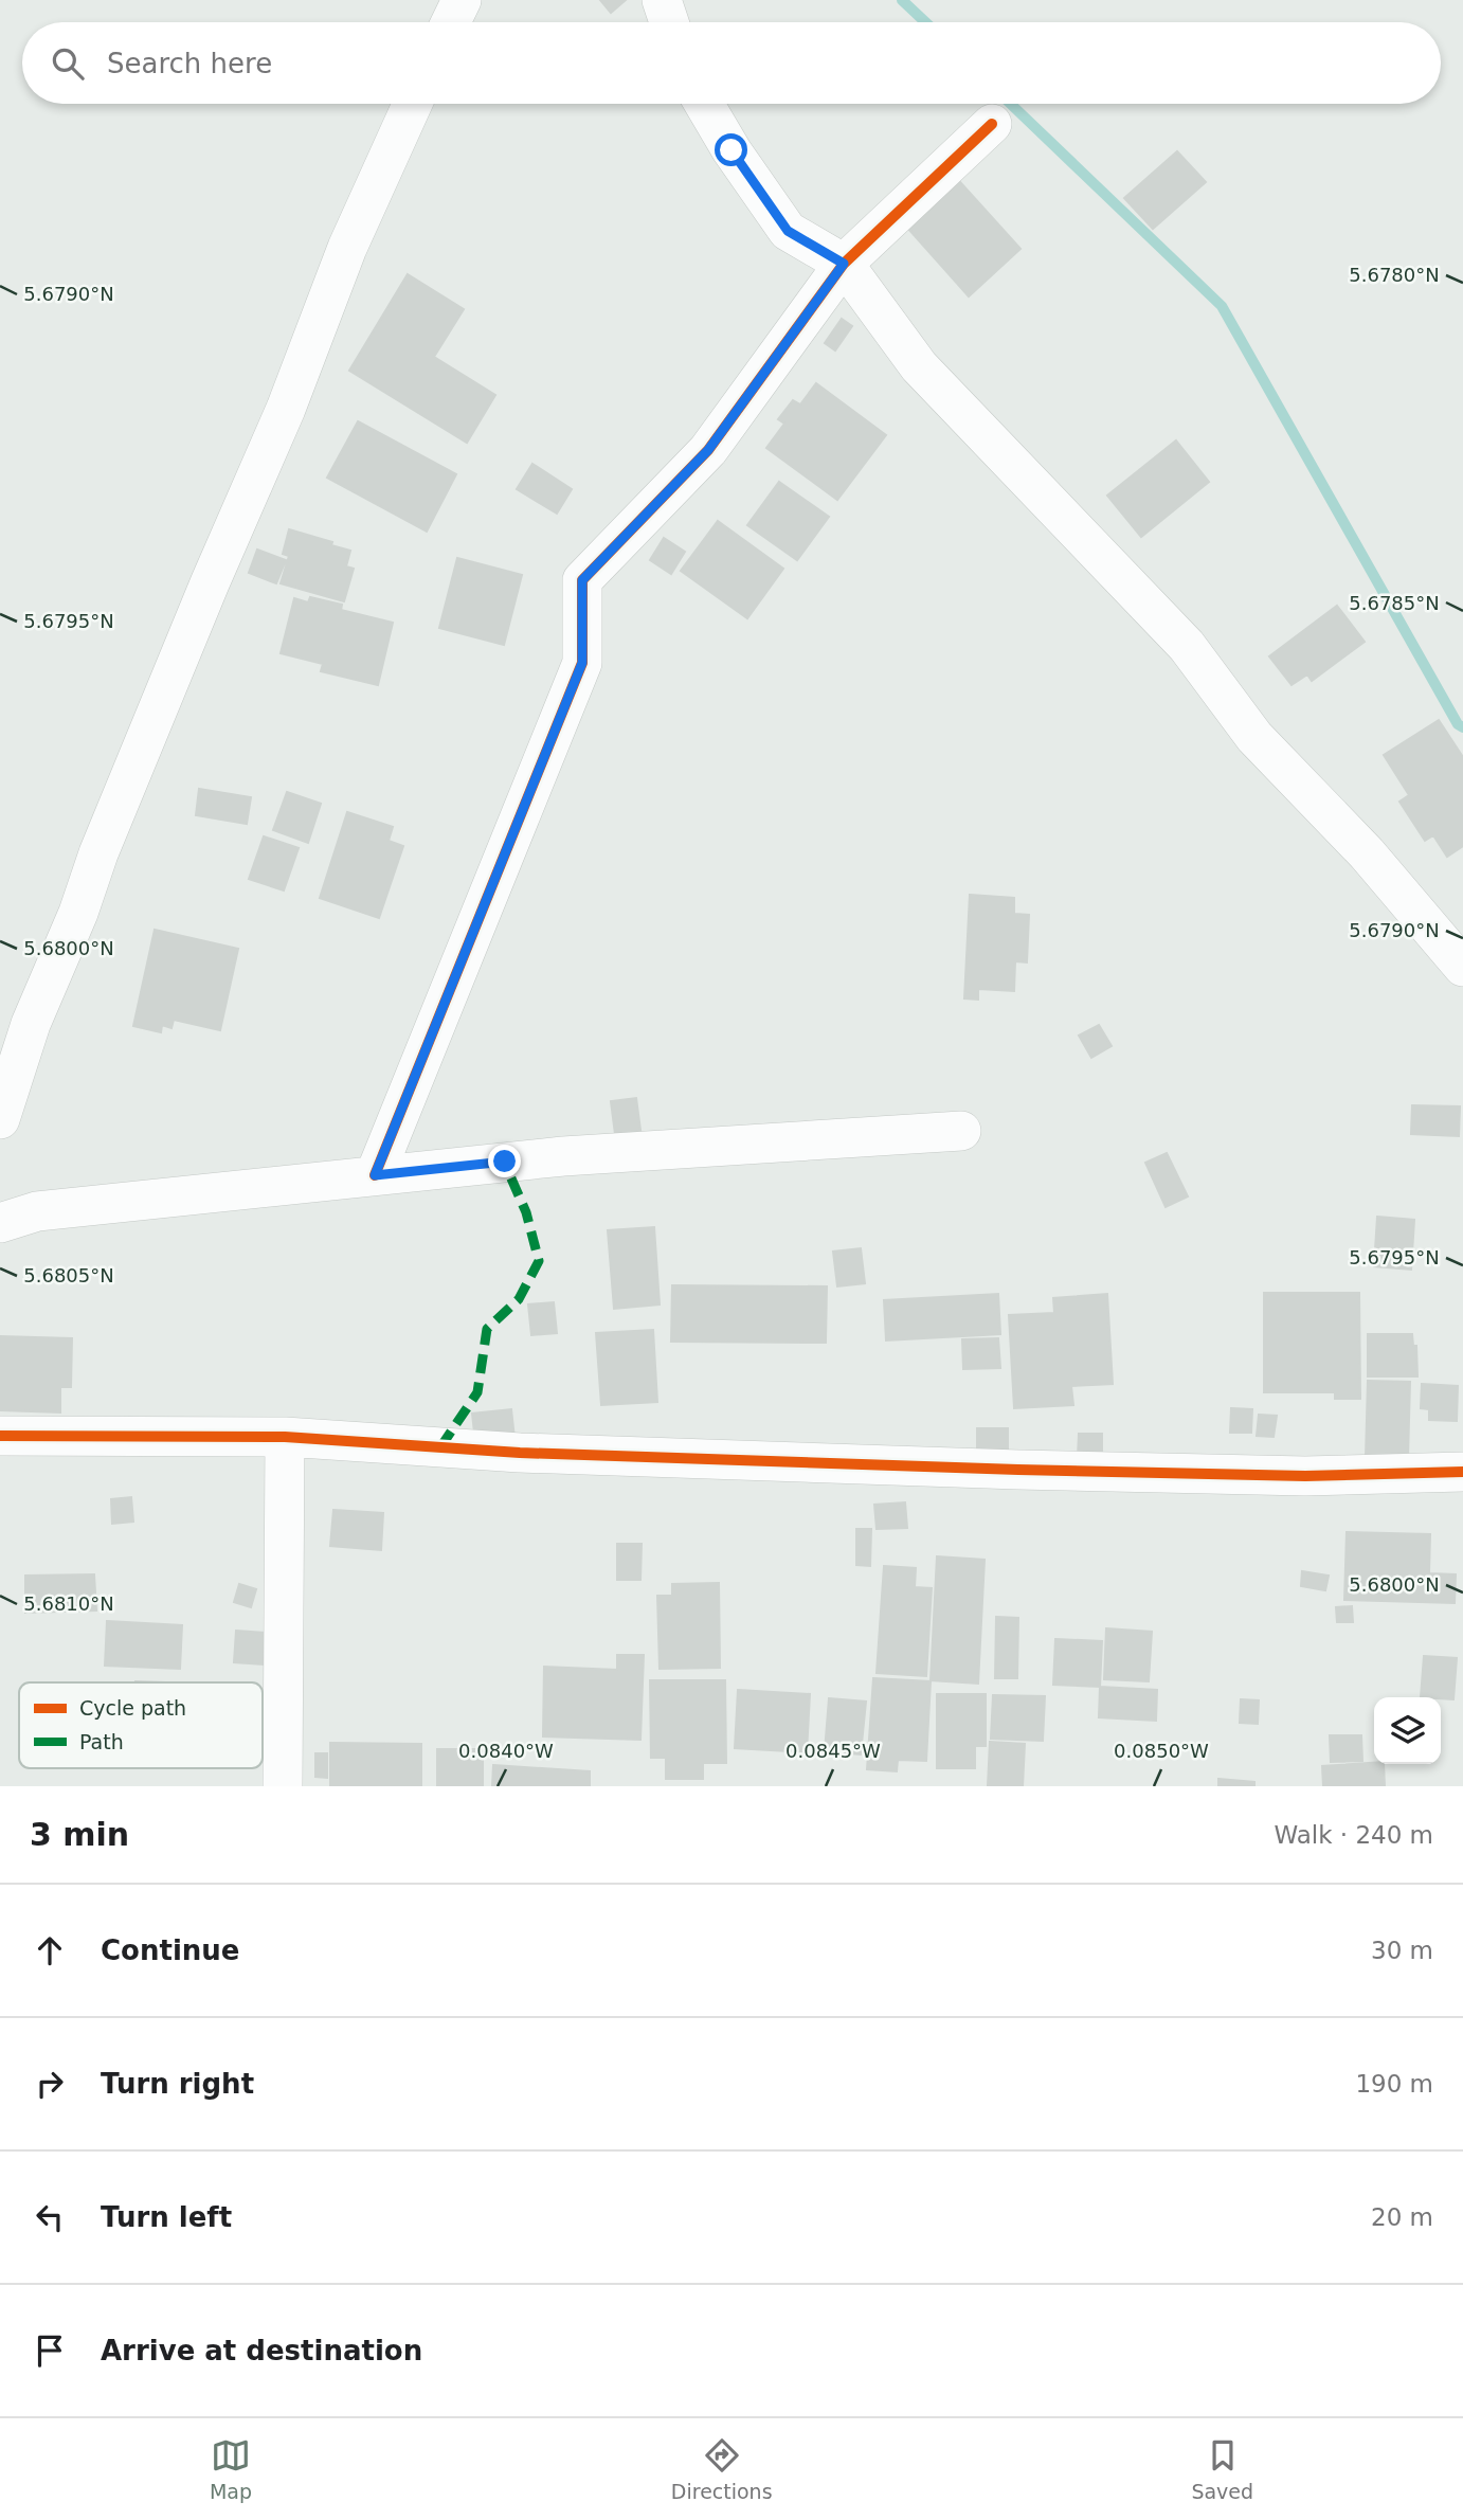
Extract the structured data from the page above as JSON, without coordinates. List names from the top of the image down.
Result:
{
  "legend": ["Cycle path", "Path"],
  "page": {
    "search": "Search here",
    "heading": ["3 min", "Walk · 240 m"],
    "list": [
      ["Continue", "30 m"],
      ["Turn right", "190 m"],
      ["Turn left", "20 m"],
      "Arrive at destination"
    ],
    "nav": ["Map", "Directions", "Saved"]
  },
  "coordinates": [
    "5.6780°N",
    "5.6790°N",
    "5.6785°N",
    "5.6795°N",
    "5.6800°N",
    "5.6805°N",
    "5.6810°N",
    "0.0840°W",
    "0.0845°W",
    "0.0850°W"
  ]
}
